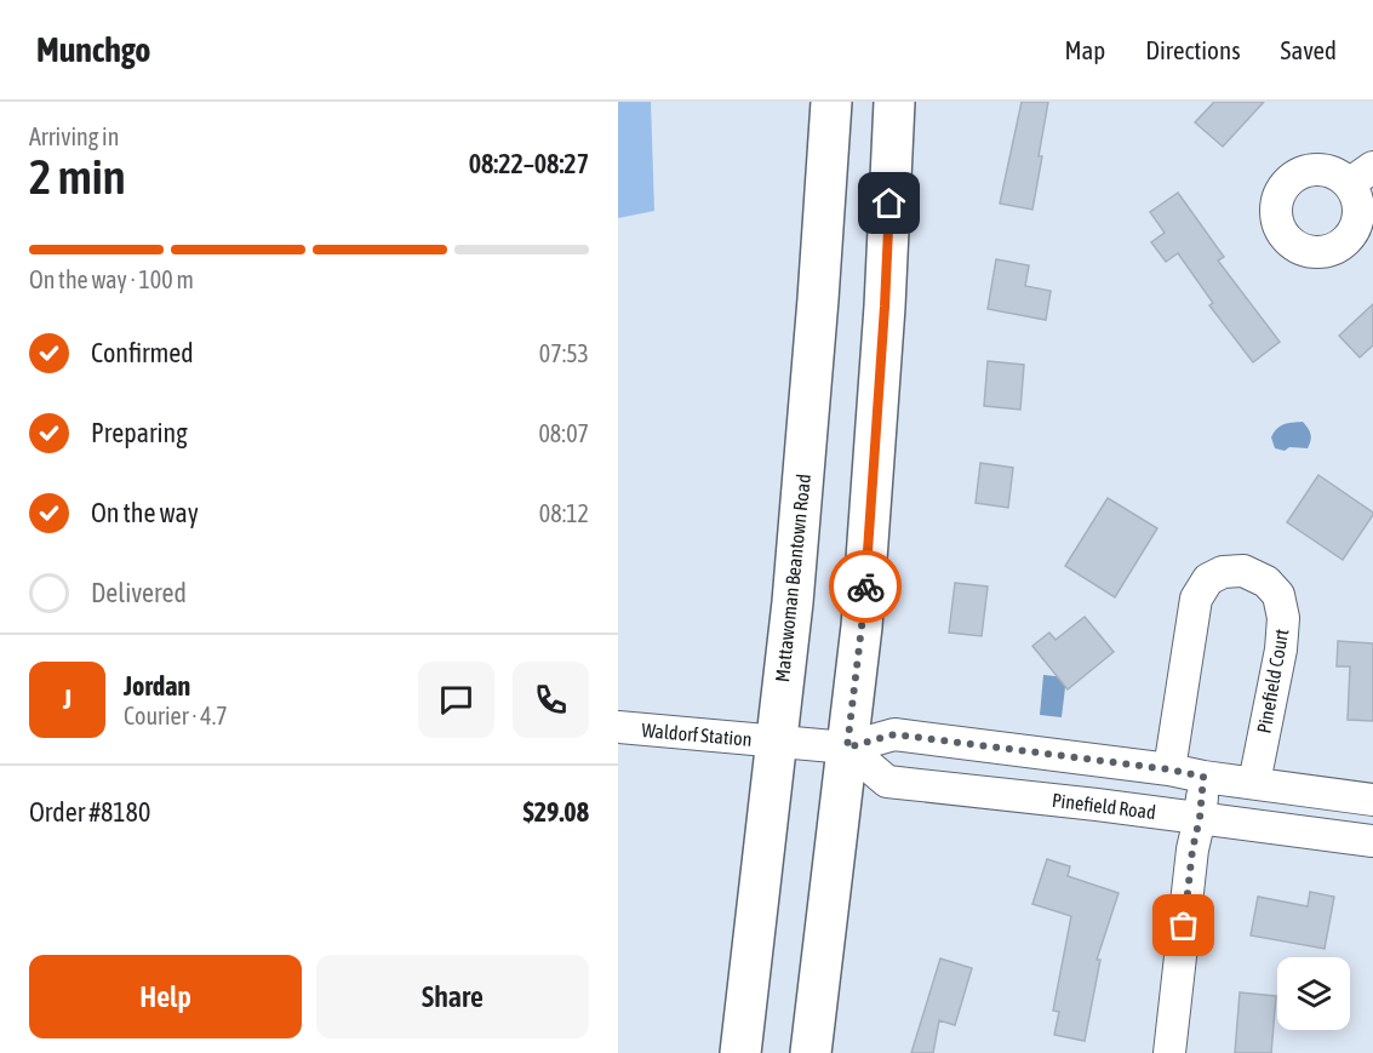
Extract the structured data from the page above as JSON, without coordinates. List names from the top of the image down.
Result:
{
  "streets": {
    "highway": ["Mattawoman Beantown Road"],
    "street": ["Pinefield Court", "Waldorf Station", "Pinefield Road"]
  },
  "crossings": [
    ["Mattawoman Beantown Road", "Waldorf Station"]
  ],
  "page": {
    "header": "Munchgo",
    "nav": ["Map", "Directions", "Saved"],
    "heading": ["2 min", "Arriving in", "08:22–08:27"],
    "panel": [
      "Jordan",
      "Courier · 4.7",
      "Order #8180",
      "$29.08"
    ],
    "bar": "On the way · 100 m",
    "list": [
      ["Confirmed", "07:53"],
      ["Preparing", "08:07"],
      ["On the way", "08:12"],
      "Delivered"
    ],
    "round": "J",
    "buttons": ["Help", "Share"]
  }
}
